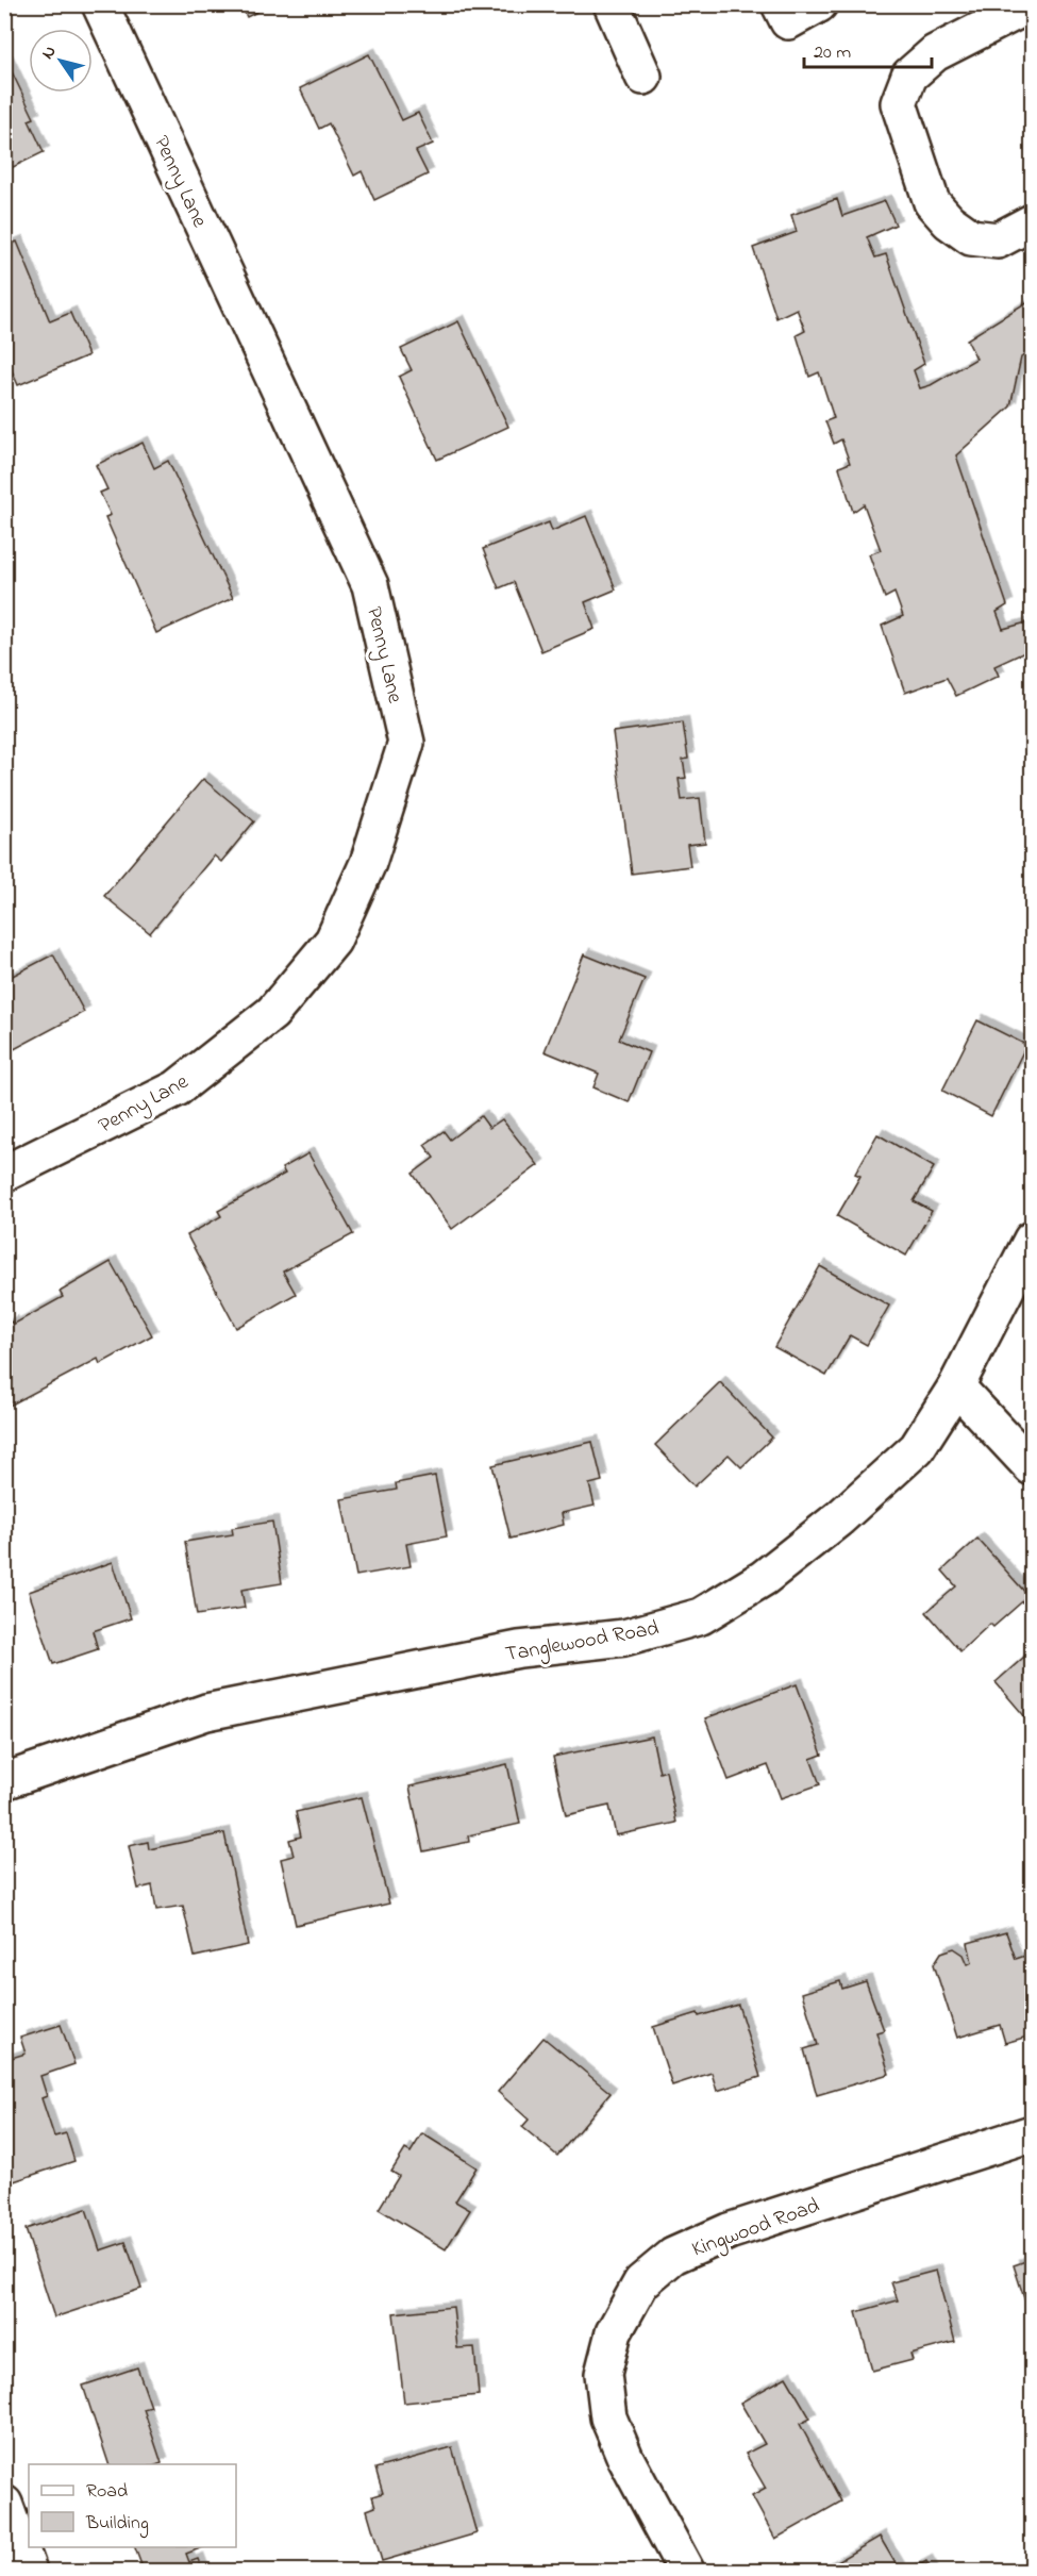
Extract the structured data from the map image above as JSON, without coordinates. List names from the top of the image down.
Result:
{
  "streets": {
    "street": ["Penny Lane", "Tanglewood Road", "Kingwood Road"]
  },
  "legend": ["Road", "Building"],
  "scale_bar": "20 m",
  "north": "top left"
}
